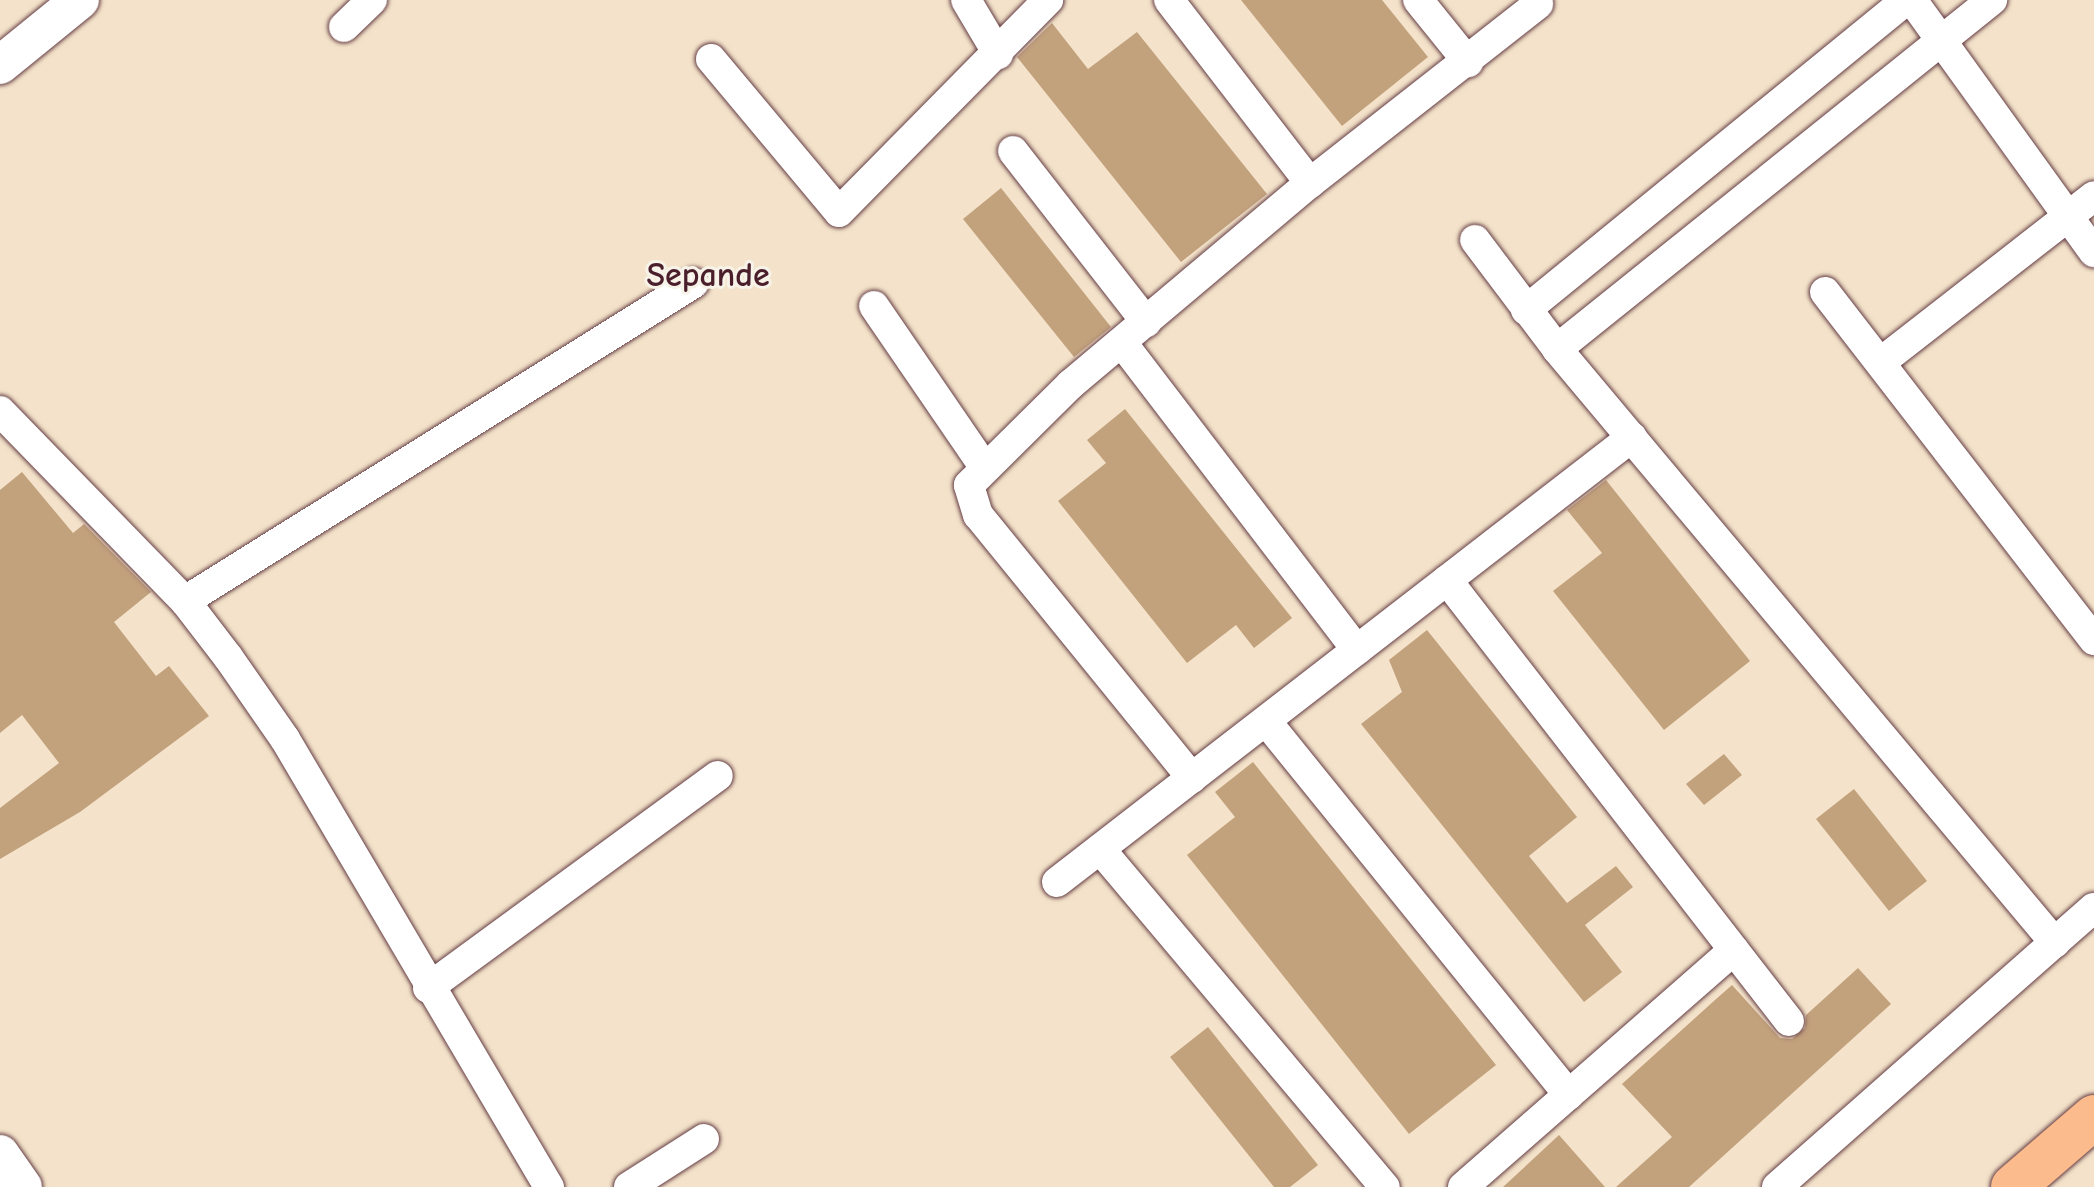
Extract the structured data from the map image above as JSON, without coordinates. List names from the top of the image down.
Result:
{
  "districts": ["Sepande"]
}
